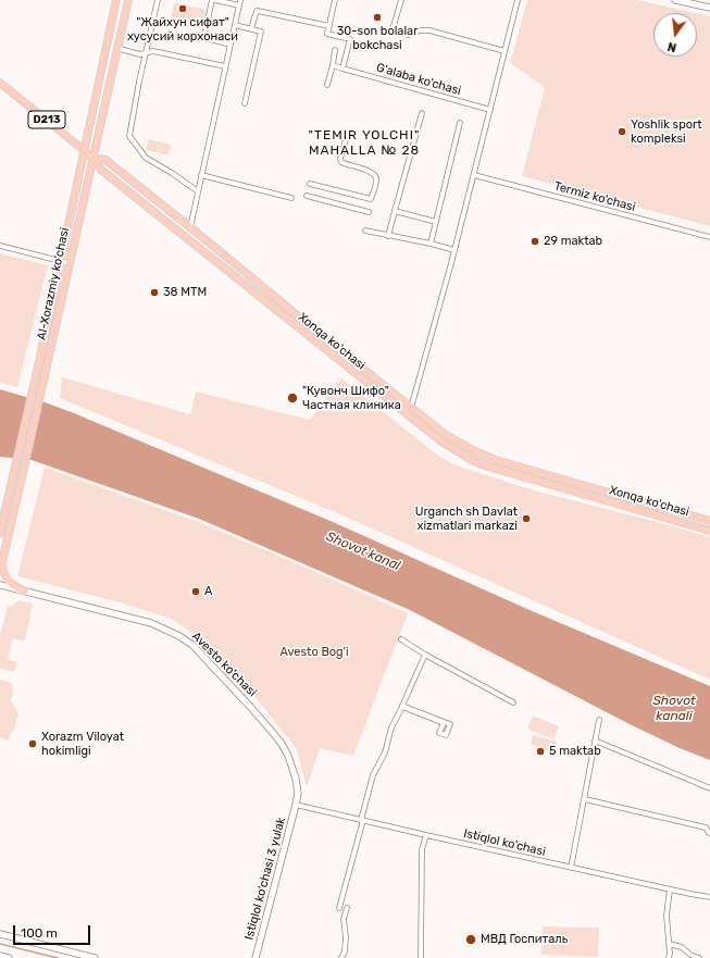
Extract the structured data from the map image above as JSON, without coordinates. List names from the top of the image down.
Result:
{
  "streets": {
    "main road": ["D213", "Al-Xorazmiy ko’chasi", "Xonqa ko'chasi"],
    "street": [
      "G'alaba ko'chasi",
      "Termiz ko'chasi",
      "Avesto ko'chasi",
      "Istiqlol ko'chasi",
      "Istiqlol ko'chasi 3 yulak"
    ]
  },
  "crossings": [
    ["Al-Xorazmiy ko’chasi", "Xonqa ko'chasi"],
    ["Avesto ko'chasi", "Istiqlol ko'chasi"],
    ["Avesto ko'chasi", "Istiqlol ko'chasi 3 yulak"],
    ["Istiqlol ko'chasi", "Istiqlol ko'chasi 3 yulak"]
  ],
  "districts": ["\"TEMIR YOLCHI\" MAHALLA № 28"],
  "water": ["Shovot kanal", "Shovot kanali"],
  "parks": ["Avesto Bog'i"],
  "places": [
    "\"Жайхун сифат\" хусусий корхонаси",
    "30-son bolalar bokchasi",
    "Yoshlik sport kompleksi",
    "29 maktab",
    "38 MTM",
    "\"Кувонч Шифо\" Частная клиника",
    "Urganch sh Davlat xizmatlari markazi",
    "A",
    "Xorazm Viloyat hokimligi",
    "5 maktab",
    "МВД Госпиталь"
  ],
  "scale_bar": "100 m",
  "north": "bottom"
}
